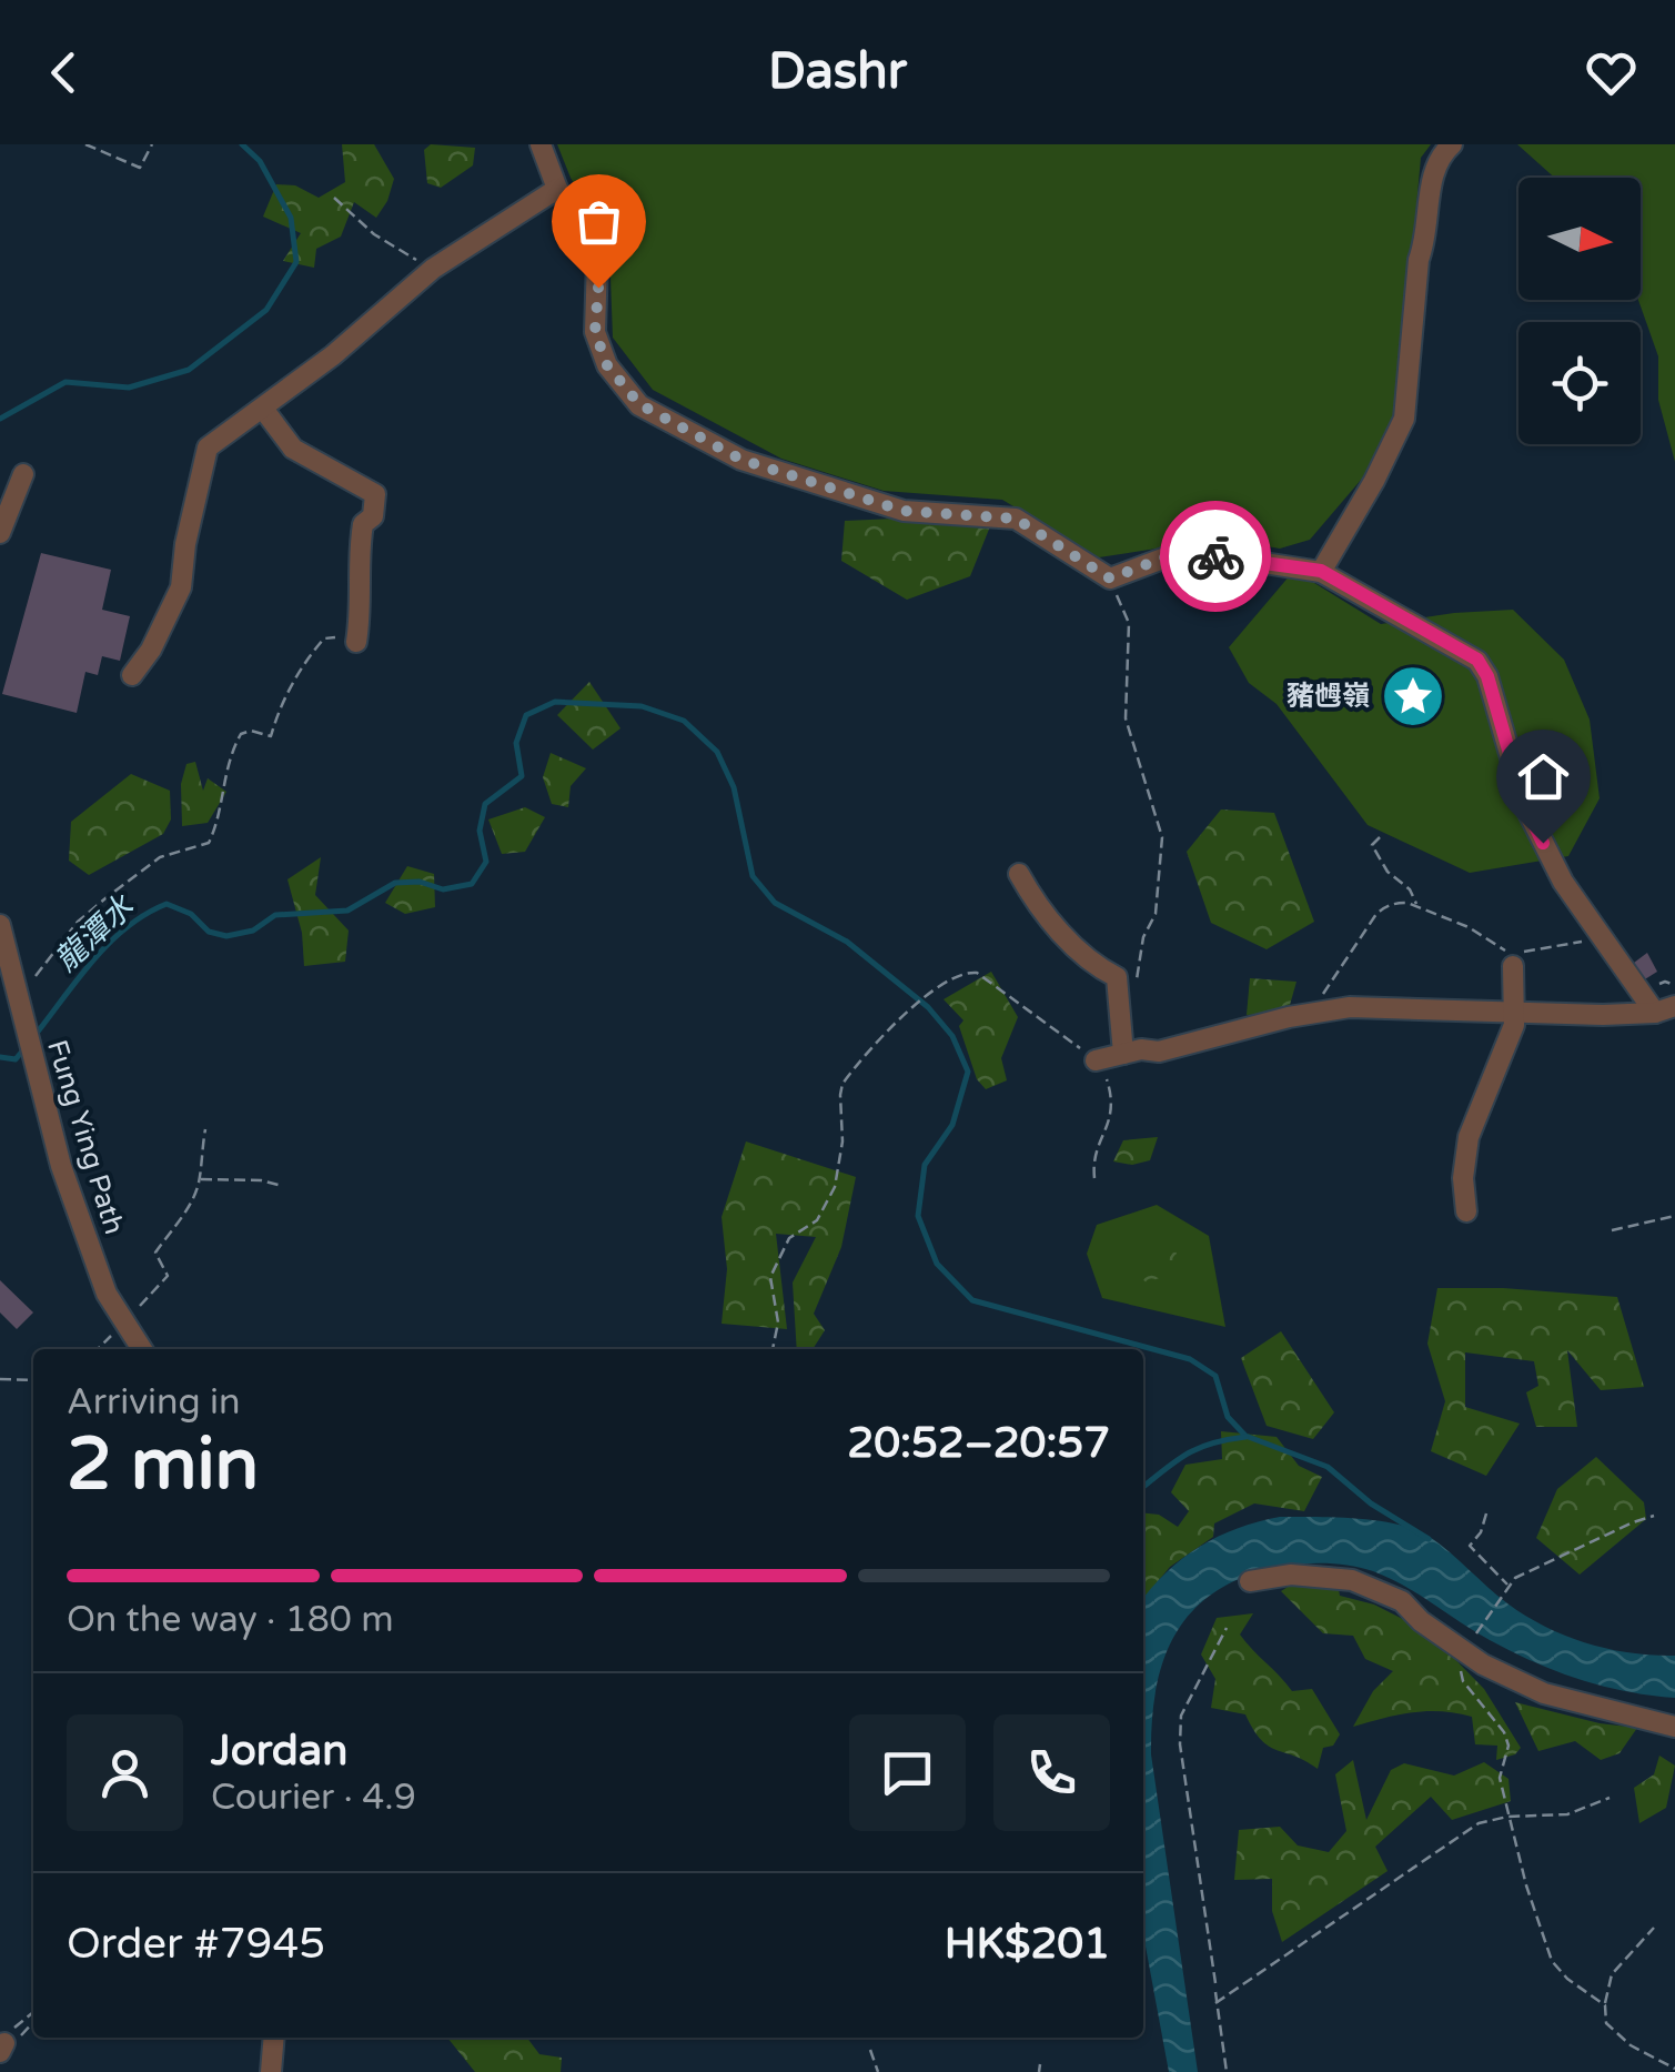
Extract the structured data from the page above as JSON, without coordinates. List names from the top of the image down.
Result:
{
  "streets": {
    "street": ["Fung Ying Path"]
  },
  "water": ["龍潭水"],
  "places": {
    "place": ["豬乸嶺"]
  },
  "north": "right",
  "page": {
    "header": "Dashr",
    "heading": ["2 min", "Arriving in", "20:52–20:57"],
    "panel": [
      "Jordan",
      "Courier · 4.9",
      "Order #7945",
      "HK$201"
    ],
    "bar": "On the way · 180 m"
  }
}
